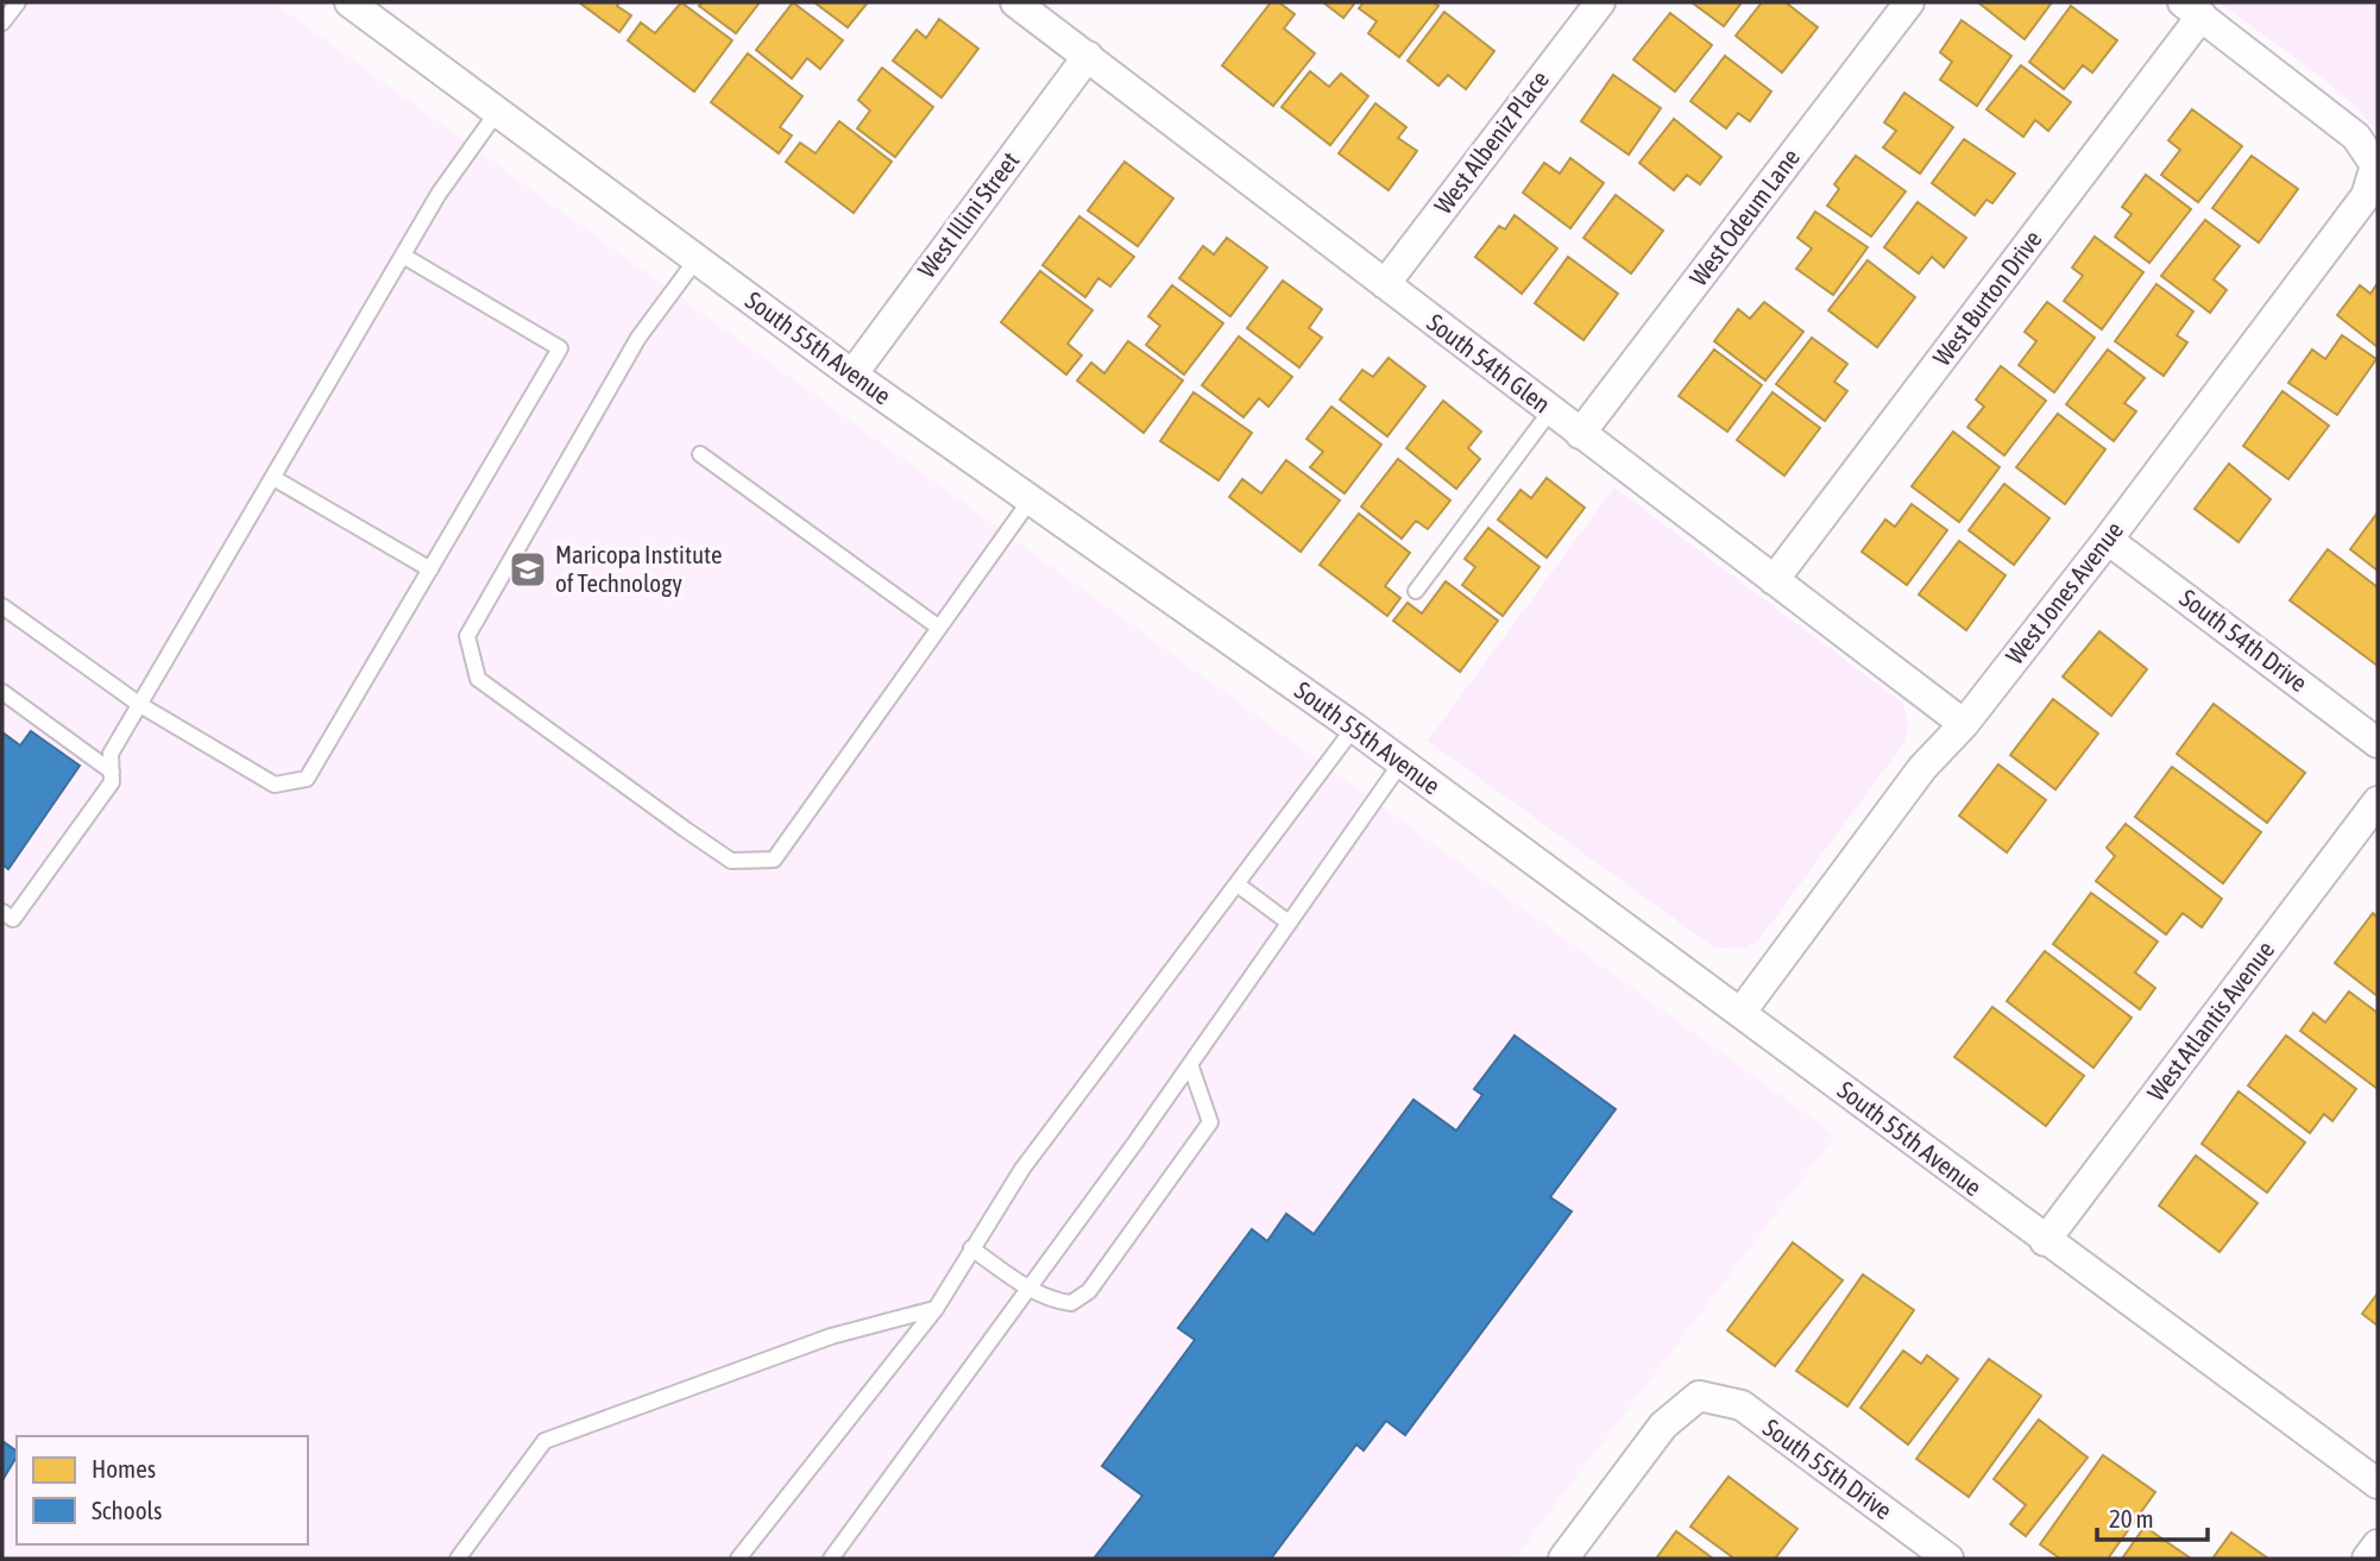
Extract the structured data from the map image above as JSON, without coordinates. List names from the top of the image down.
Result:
{
  "streets": {
    "street": [
      "West Albeniz Place",
      "West Illini Street",
      "West Odeum Lane",
      "West Burton Drive",
      "South 55th Avenue",
      "South 54th Glen",
      "West Jones Avenue",
      "South 54th Drive",
      "West Atlantis Avenue",
      "South 55th Drive"
    ]
  },
  "crossings": [
    ["West Albeniz Place", "South 54th Glen"],
    ["West Illini Street", "South 55th Avenue"],
    ["West Illini Street", "South 54th Glen"],
    ["West Odeum Lane", "South 54th Glen"],
    ["West Burton Drive", "South 54th Glen"],
    ["West Burton Drive", "West Jones Avenue"],
    ["South 55th Avenue", "West Jones Avenue"],
    ["South 55th Avenue", "West Atlantis Avenue"],
    ["South 54th Glen", "West Jones Avenue"],
    ["West Jones Avenue", "South 54th Drive"]
  ],
  "places": {
    "school or university": ["Maricopa Institute of Technology"]
  },
  "legend": ["Homes", "Schools"],
  "scale_bar": "20 m"
}
